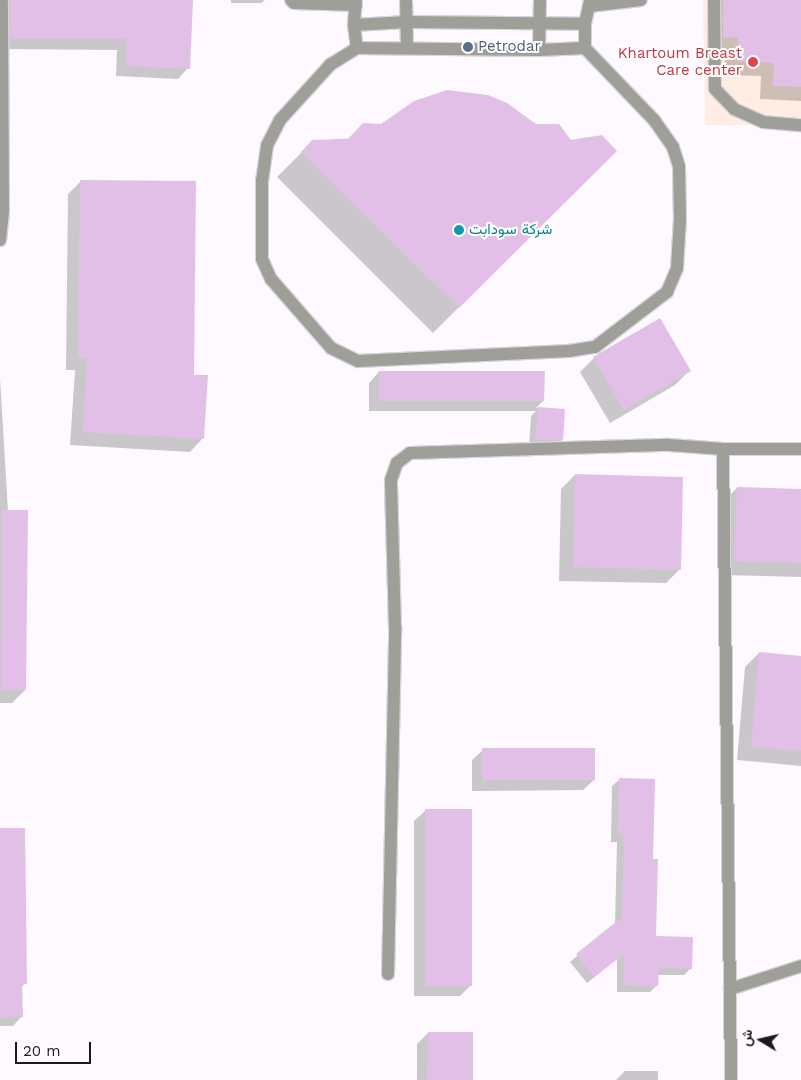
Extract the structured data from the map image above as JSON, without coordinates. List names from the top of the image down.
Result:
{
  "places": ["Petrodar", "Khartoum Breast Care center", "شركة سودابت"],
  "scale_bar": "20 m",
  "north": "left"
}
